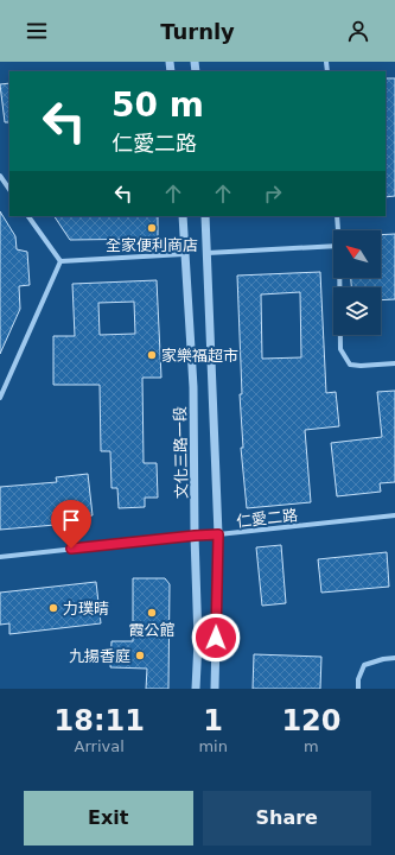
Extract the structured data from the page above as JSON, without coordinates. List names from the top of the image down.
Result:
{
  "streets": {
    "street": ["文化三路一段", "仁愛二路"]
  },
  "crossings": [
    ["文化三路一段", "仁愛二路"]
  ],
  "places": [
    "全家便利商店",
    "家樂福超市",
    "力璞晴",
    "霞公館",
    "九揚香庭"
  ],
  "north": "top left",
  "page": {
    "header": "Turnly",
    "turn": ["50 m", "仁愛二路"],
    "eta": [
      "18:11",
      "Arrival",
      "1",
      "min",
      "120",
      "m"
    ],
    "buttons": ["Exit", "Share"]
  }
}
